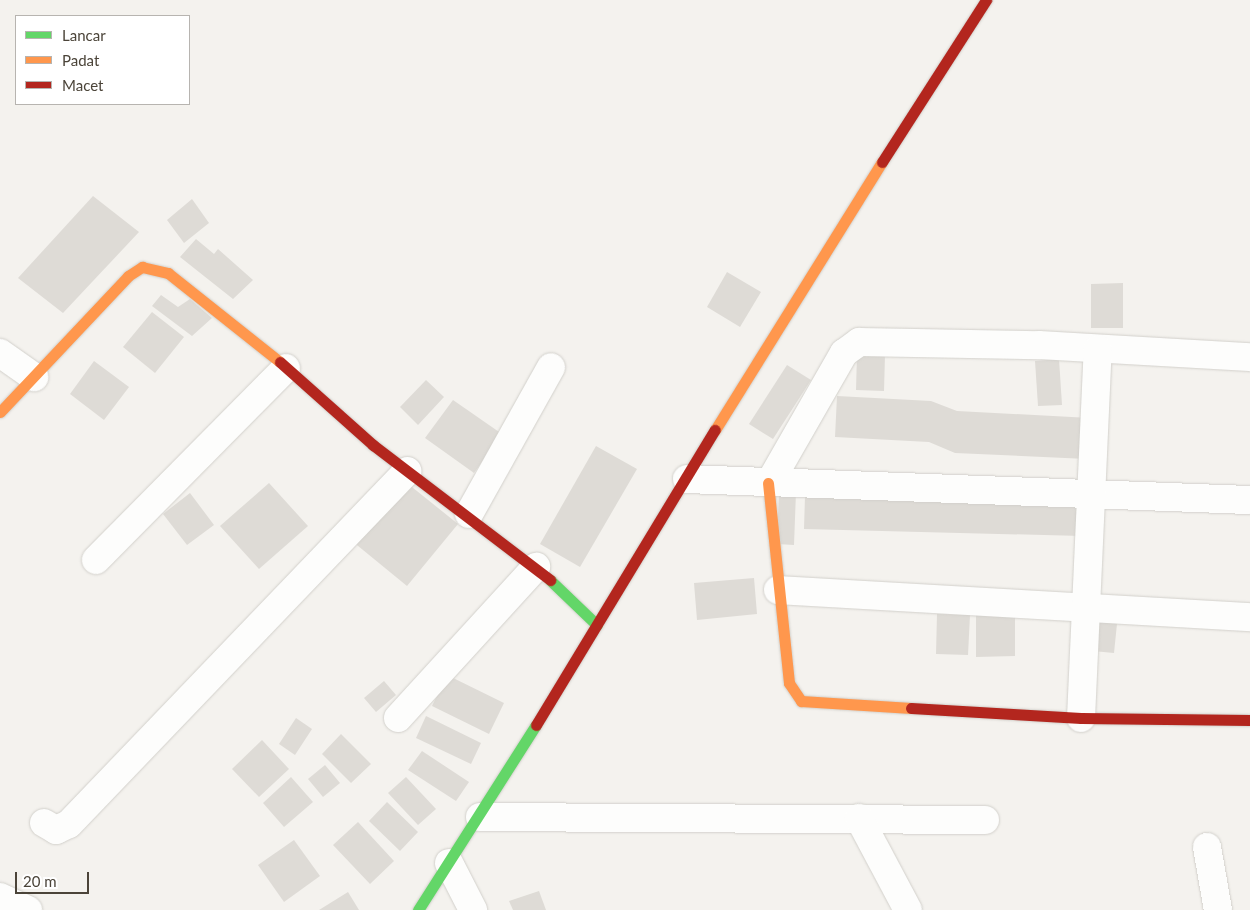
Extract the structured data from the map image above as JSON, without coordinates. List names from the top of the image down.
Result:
{
  "legend": ["Lancar", "Padat", "Macet"],
  "scale_bar": "20 m"
}
